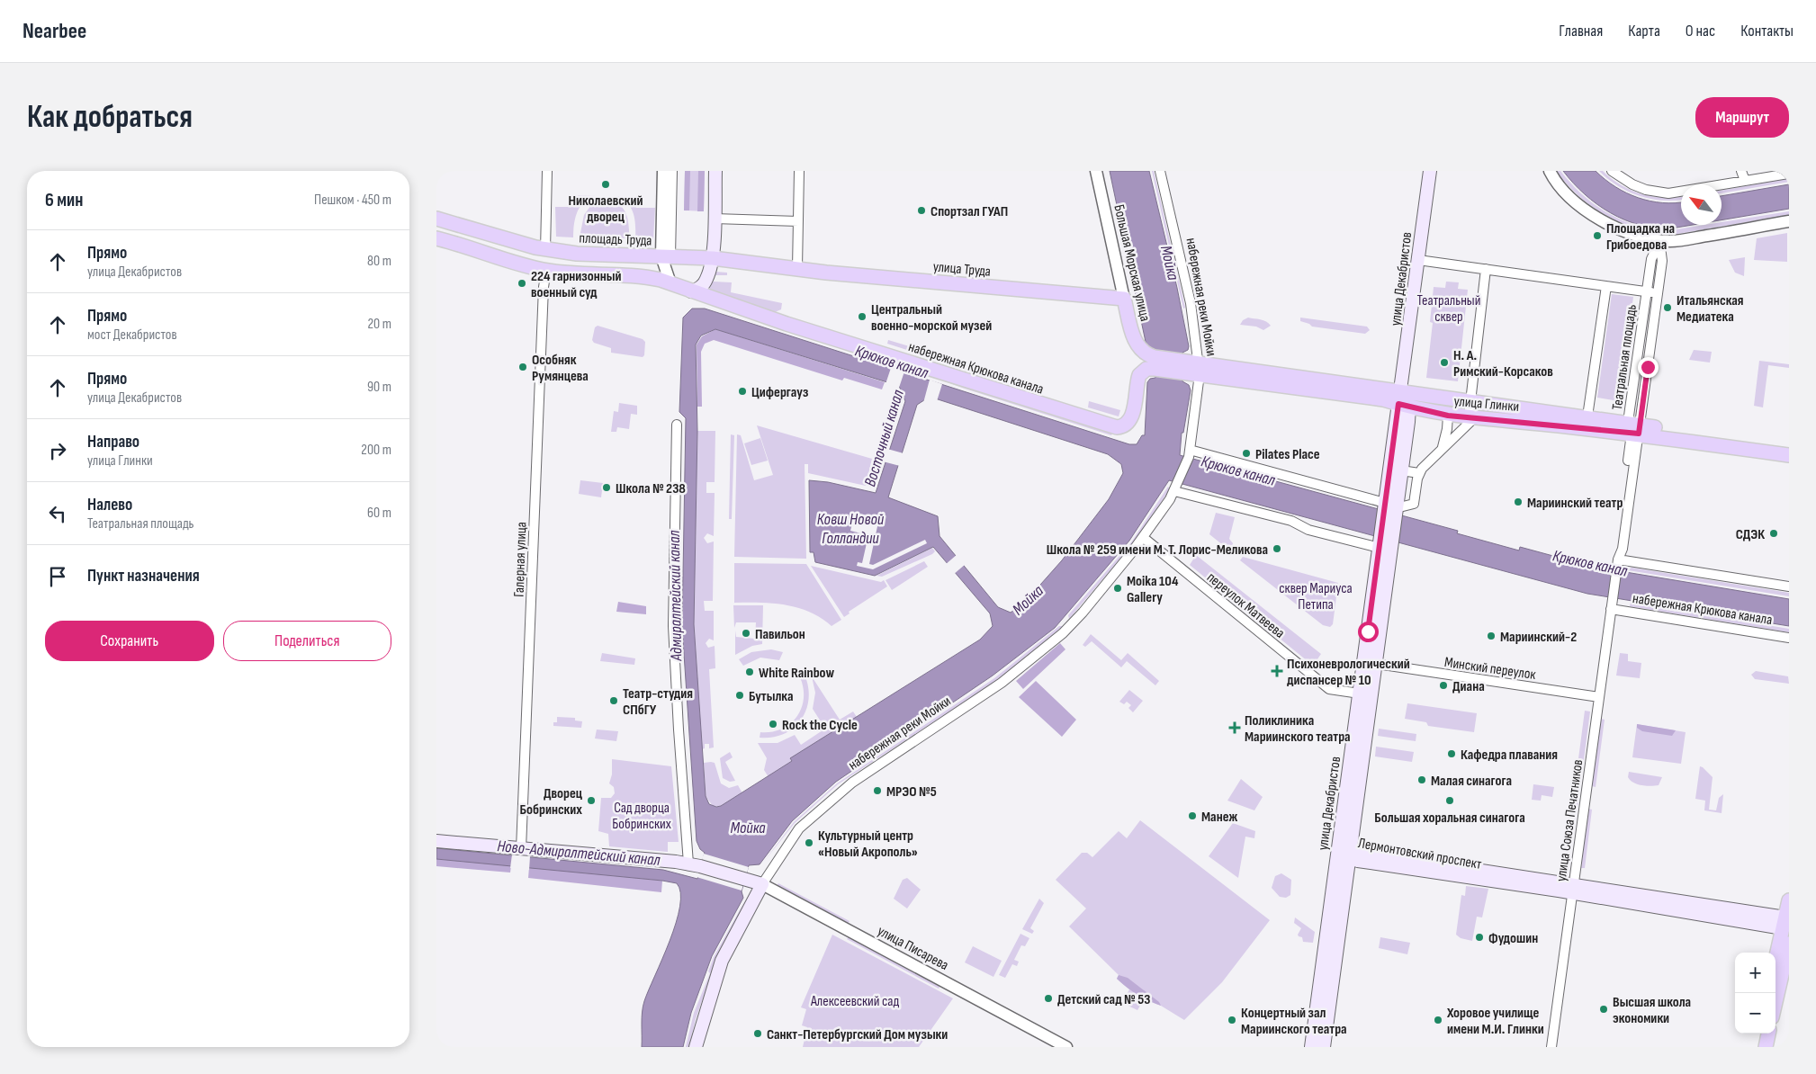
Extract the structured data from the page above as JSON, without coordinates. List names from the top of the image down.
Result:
{
  "streets": {
    "main road": [
      "площадь Труда",
      "Большая Морская улица",
      "улица Труда",
      "улица Декабристов",
      "набережная реки Мойки",
      "набережная Крюкова канала",
      "улица Глинки",
      "Лермонтовский проспект",
      "улица Писарева"
    ],
    "street": [
      "Театральная площадь",
      "Галерная улица",
      "переулок Матвеева",
      "Минский переулок",
      "улица Союза Печатников"
    ]
  },
  "crossings": [
    ["площадь Труда", "улица Труда"],
    ["Большая Морская улица", "улица Труда"],
    ["Большая Морская улица", "набережная Крюкова канала"],
    ["Большая Морская улица", "улица Глинки"],
    ["улица Декабристов", "Театральная площадь"],
    ["улица Декабристов", "улица Глинки"],
    ["улица Декабристов", "переулок Матвеева"],
    ["улица Декабристов", "Минский переулок"],
    ["улица Декабристов", "Лермонтовский проспект"],
    ["набережная реки Мойки", "улица Глинки"],
    ["набережная реки Мойки", "переулок Матвеева"],
    ["набережная реки Мойки", "улица Писарева"],
    ["Театральная площадь", "улица Глинки"],
    ["Театральная площадь", "улица Союза Печатников"],
    ["набережная Крюкова канала", "улица Глинки"],
    ["набережная Крюкова канала", "улица Союза Печатников"],
    ["Галерная улица", "улица Писарева"],
    ["Минский переулок", "улица Союза Печатников"],
    ["улица Союза Печатников", "Лермонтовский проспект"]
  ],
  "water": [
    "Мойка",
    "Крюков канал",
    "Восточный канал",
    "Ковш Новой Голландии",
    "Адмиралтейский канал",
    "Ново-Адмиралтейский канал"
  ],
  "parks": [
    "Театральный сквер",
    "сквер Мариуса Петипа",
    "Сад дворца Бобринских",
    "Алексеевский сад"
  ],
  "places": {
    "other": [
      "Николаевский дворец",
      "Спортзал ГУАП",
      "Площадка на Грибоедова",
      "224 гарнизонный военный суд",
      "Итальянская Медиатека",
      "Центральный военно-морской музей",
      "Н. А. Римский-Корсаков",
      "Особняк Румянцева",
      "Цифергауз",
      "Pilates Place",
      "Школа № 238",
      "Мариинский театр",
      "СДЭК",
      "Школа № 259 имени М. Т. Лорис-Меликова",
      "Moika 104 Gallery",
      "Павильон",
      "Мариинский-2",
      "White Rainbow",
      "Диана",
      "Бутылка",
      "Театр-студия СПбГУ",
      "Rock the Cycle",
      "Кафедра плавания",
      "Малая синагога",
      "МРЭО №5",
      "Дворец Бобринских",
      "Большая хоральная синагога",
      "Манеж",
      "Культурный центр «Новый Акрополь»",
      "Фудошин",
      "Детский сад № 53",
      "Высшая школа экономики",
      "Концертный зал Мариинского театра",
      "Хоровое училище имени М.И. Глинки",
      "Санкт-Петербургский Дом музыки"
    ],
    "health": ["Психоневрологический диспансер № 10", "Поликлиника Мариинского театра"]
  },
  "north": "top left",
  "page": {
    "header": "Nearbee",
    "nav": [
      "Главная",
      "Карта",
      "О нас",
      "Контакты"
    ],
    "buttons": [
      "Маршрут",
      ["Сохранить", "Поделиться"]
    ],
    "title": "Как добраться",
    "heading": ["6 мин", "Пешком · 450 m"],
    "list": [
      ["Прямо", "улица Декабристов", "80 m"],
      ["Прямо", "мост Декабристов", "20 m"],
      ["Прямо", "улица Декабристов", "90 m"],
      ["Направо", "улица Глинки", "200 m"],
      ["Налево", "Театральная площадь", "60 m"],
      "Пункт назначения"
    ],
    "map_buttons": ["+", "−"]
  }
}
